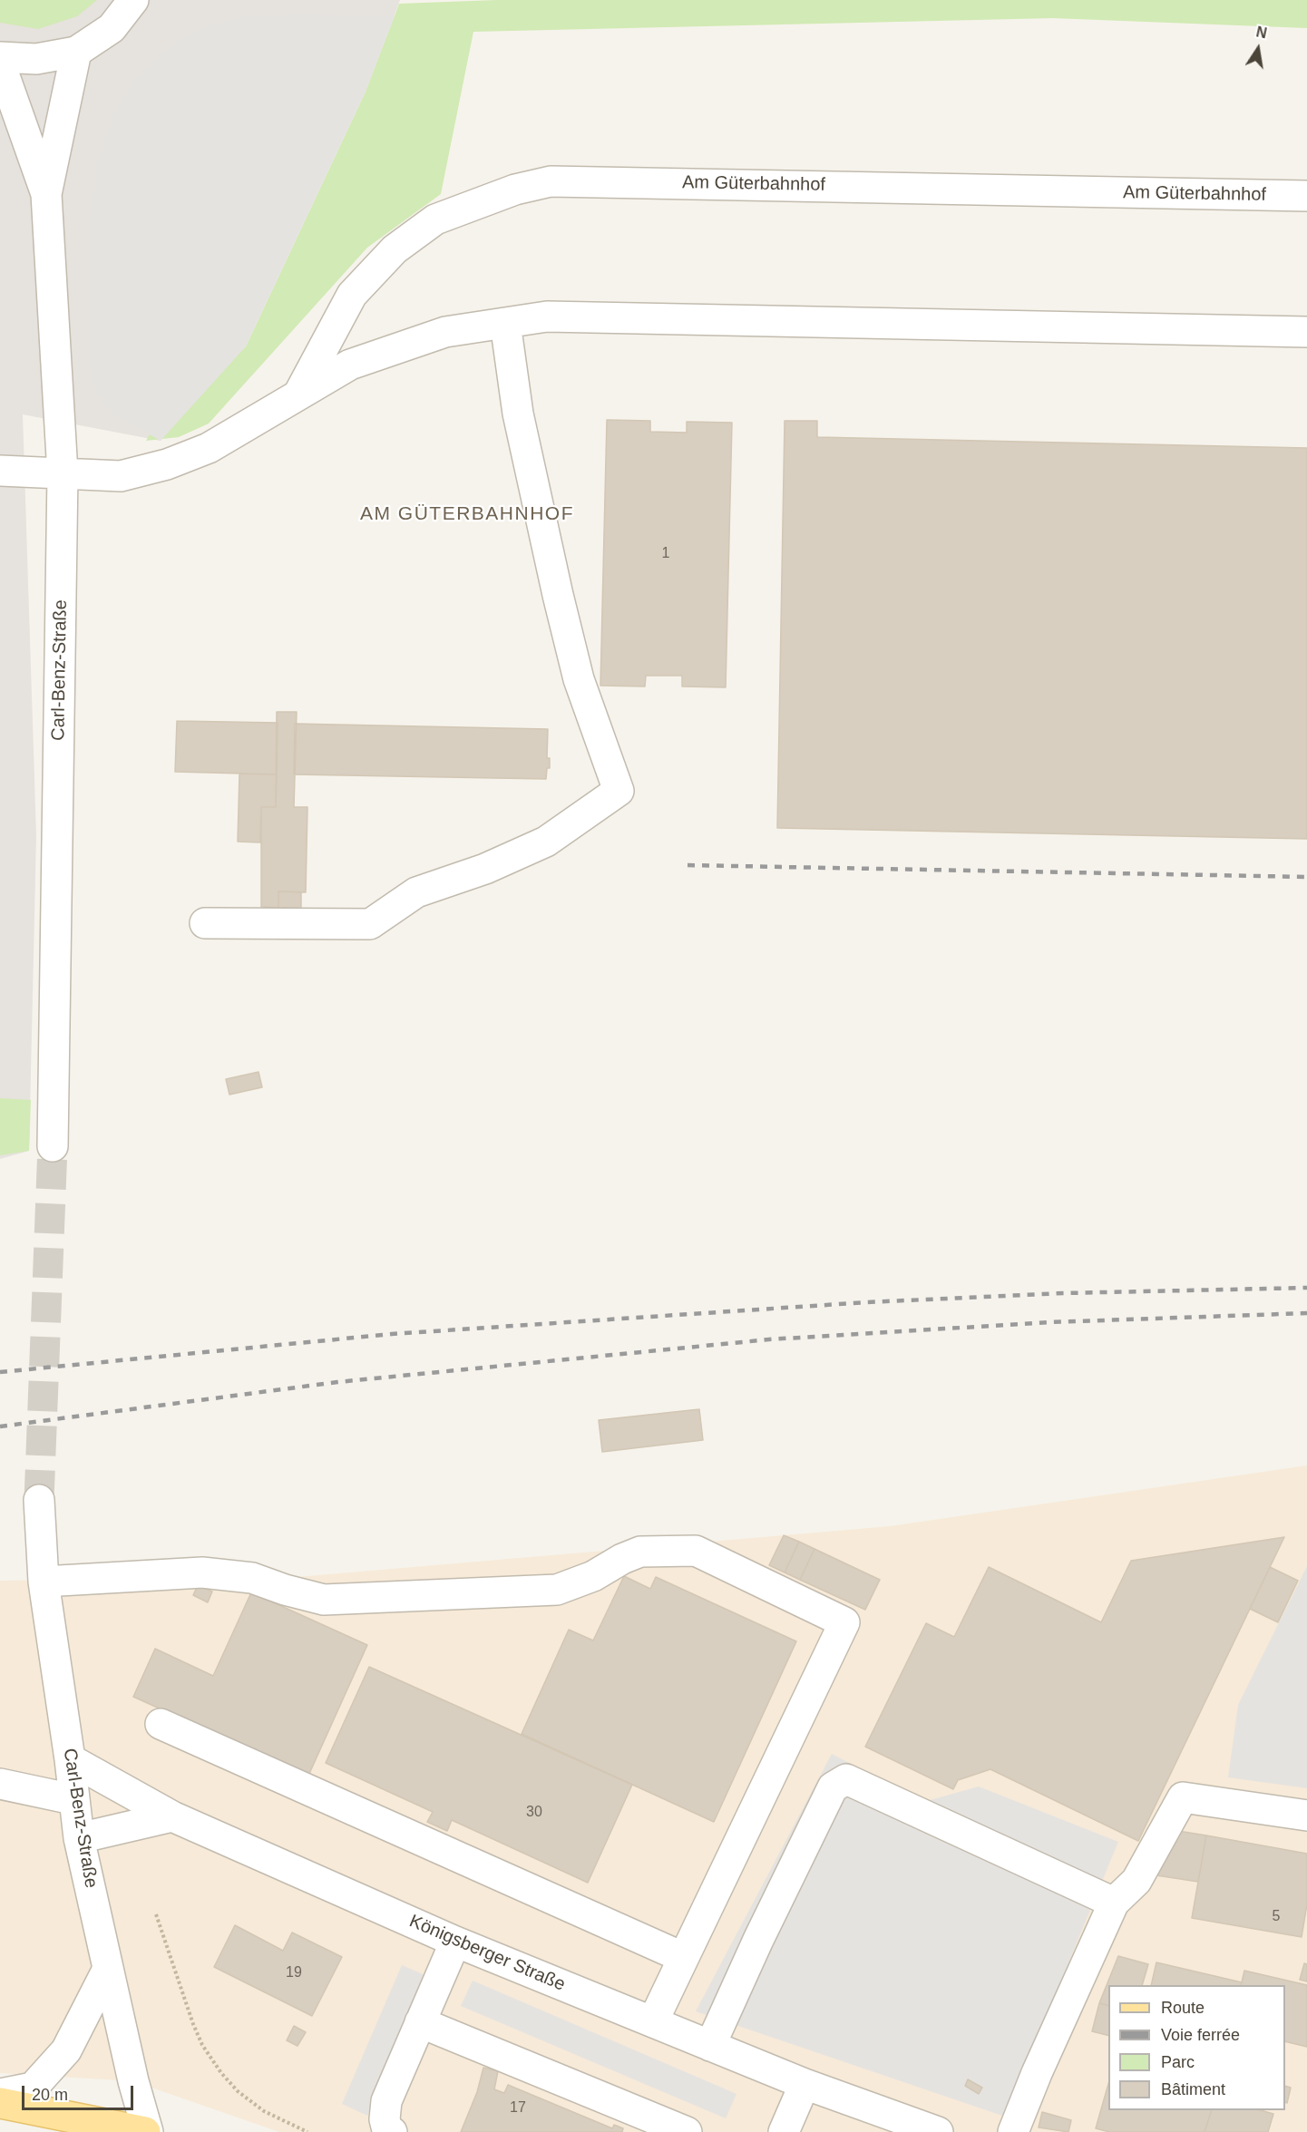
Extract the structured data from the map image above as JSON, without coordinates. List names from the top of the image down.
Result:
{
  "streets": {
    "street": ["Am Güterbahnhof", "Carl-Benz-Straße", "Königsberger Straße"]
  },
  "crossings": [
    ["Carl-Benz-Straße", "Königsberger Straße"]
  ],
  "districts": ["AM GÜTERBAHNHOF"],
  "house_numbers": [
    "1",
    "30",
    "5",
    "19",
    "17"
  ],
  "legend": [
    "Route",
    "Voie ferrée",
    "Parc",
    "Bâtiment"
  ],
  "scale_bar": "20 m",
  "north": "top"
}
